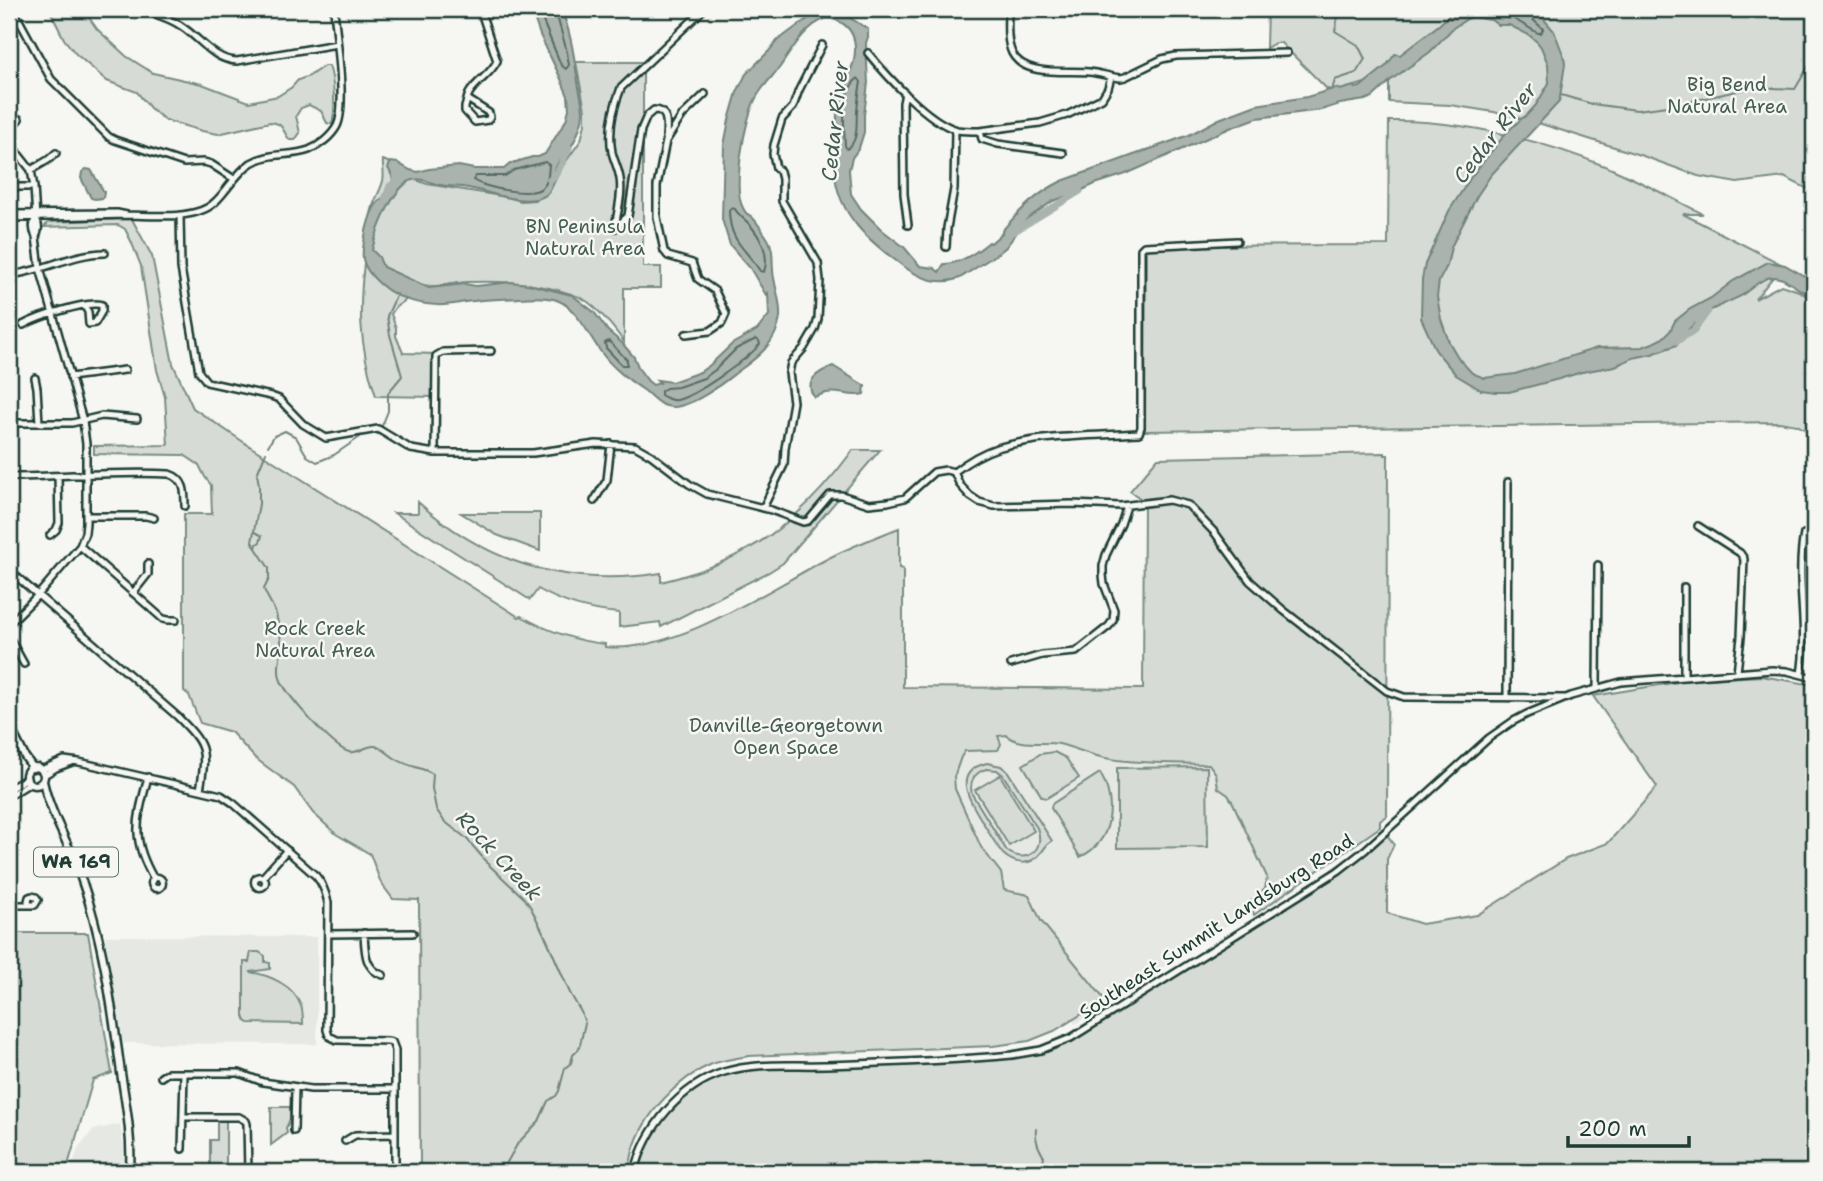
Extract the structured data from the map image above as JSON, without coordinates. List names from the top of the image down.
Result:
{
  "streets": {
    "main road": ["WA 169"],
    "street": ["Southeast Summit Landsburg Road"]
  },
  "water": ["Cedar River", "Rock Creek"],
  "parks": [
    "Big Bend Natural Area",
    "BN Peninsula Natural Area",
    "Rock Creek Natural Area",
    "Danville-Georgetown Open Space"
  ],
  "scale_bar": "200 m"
}
